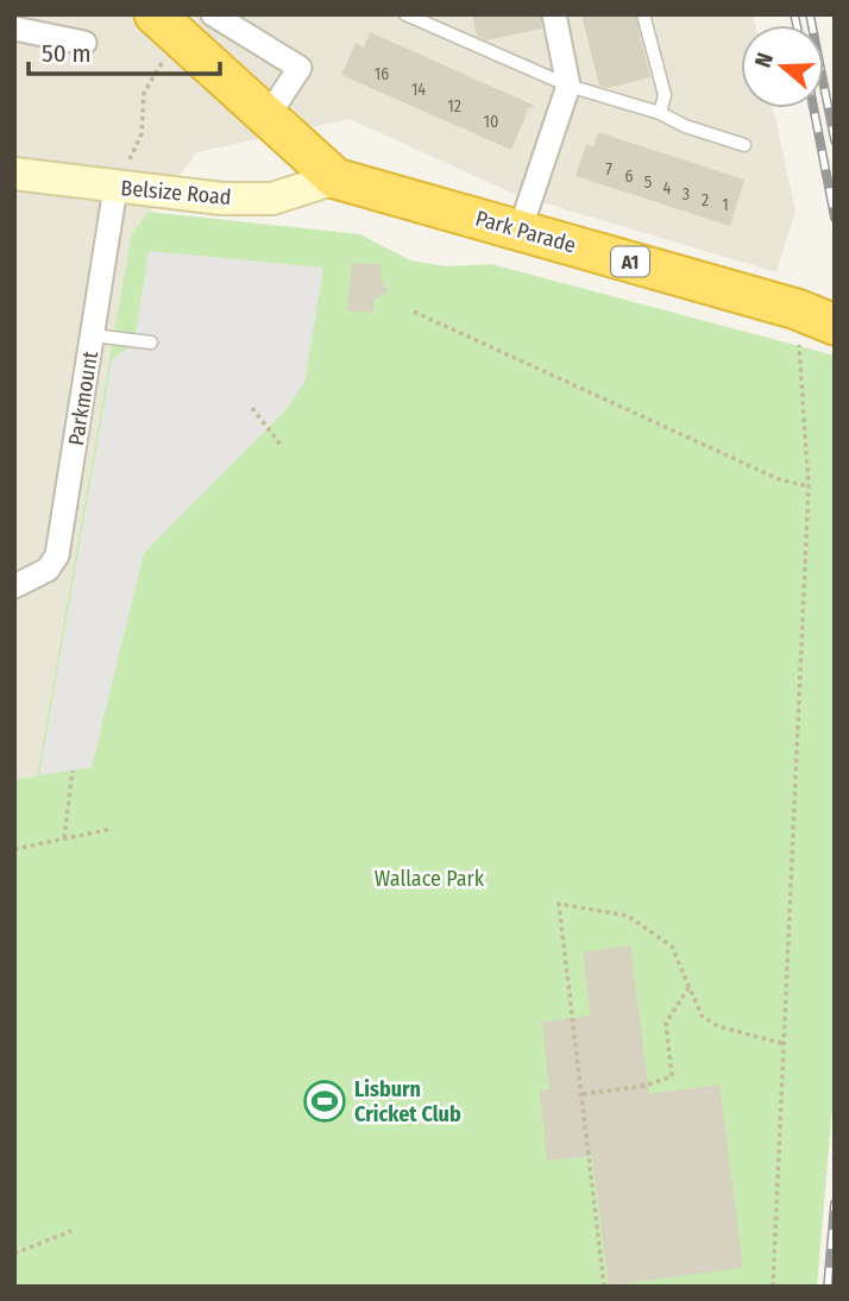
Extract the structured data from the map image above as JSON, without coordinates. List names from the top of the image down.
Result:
{
  "streets": {
    "highway": ["Park Parade", "A1"],
    "street": ["Belsize Road", "Parkmount"]
  },
  "crossings": [
    ["Belsize Road", "Park Parade"],
    ["Belsize Road", "A1"],
    ["Belsize Road", "Parkmount"],
    ["Park Parade", "A1"]
  ],
  "parks": ["Wallace Park"],
  "places": {
    "sports": ["Lisburn Cricket Club"]
  },
  "house_numbers": [
    "16",
    "14",
    "12",
    "10",
    "7",
    "6",
    "5",
    "4",
    "3",
    "2",
    "1"
  ],
  "scale_bar": "50 m",
  "north": "left"
}
